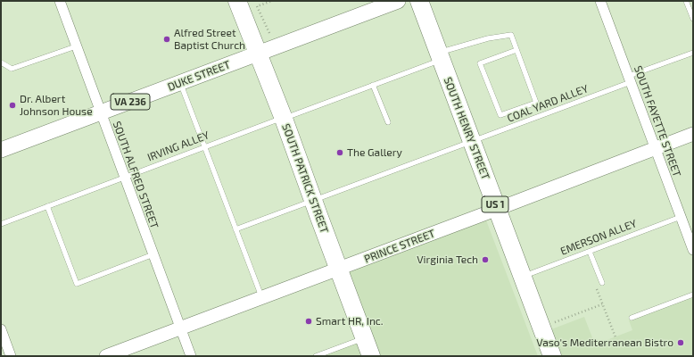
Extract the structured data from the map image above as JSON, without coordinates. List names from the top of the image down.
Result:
{
  "streets": {
    "highway": ["SOUTH HENRY STREET", "SOUTH PATRICK STREET", "US 1"],
    "main road": ["DUKE STREET", "VA 236"],
    "street": ["SOUTH FAYETTE STREET", "SOUTH ALFRED STREET", "PRINCE STREET"],
    "lane": ["COAL YARD ALLEY", "IRVING ALLEY", "EMERSON ALLEY"]
  },
  "crossings": [
    ["DUKE STREET", "SOUTH ALFRED STREET"],
    ["DUKE STREET", "SOUTH PATRICK STREET"],
    ["COAL YARD ALLEY", "SOUTH FAYETTE STREET"],
    ["COAL YARD ALLEY", "SOUTH HENRY STREET"],
    ["COAL YARD ALLEY", "SOUTH PATRICK STREET"],
    ["SOUTH FAYETTE STREET", "EMERSON ALLEY"],
    ["SOUTH FAYETTE STREET", "PRINCE STREET"],
    ["SOUTH HENRY STREET", "IRVING ALLEY"],
    ["SOUTH HENRY STREET", "EMERSON ALLEY"],
    ["SOUTH HENRY STREET", "PRINCE STREET"],
    ["IRVING ALLEY", "SOUTH ALFRED STREET"],
    ["IRVING ALLEY", "SOUTH PATRICK STREET"],
    ["SOUTH ALFRED STREET", "PRINCE STREET"],
    ["SOUTH PATRICK STREET", "PRINCE STREET"]
  ],
  "places": [
    "Alfred Street Baptist Church",
    "Dr. Albert Johnson House",
    "The Gallery",
    "Virginia Tech",
    "Smart HR, Inc.",
    "Vaso's Mediterranean Bistro"
  ]
}
